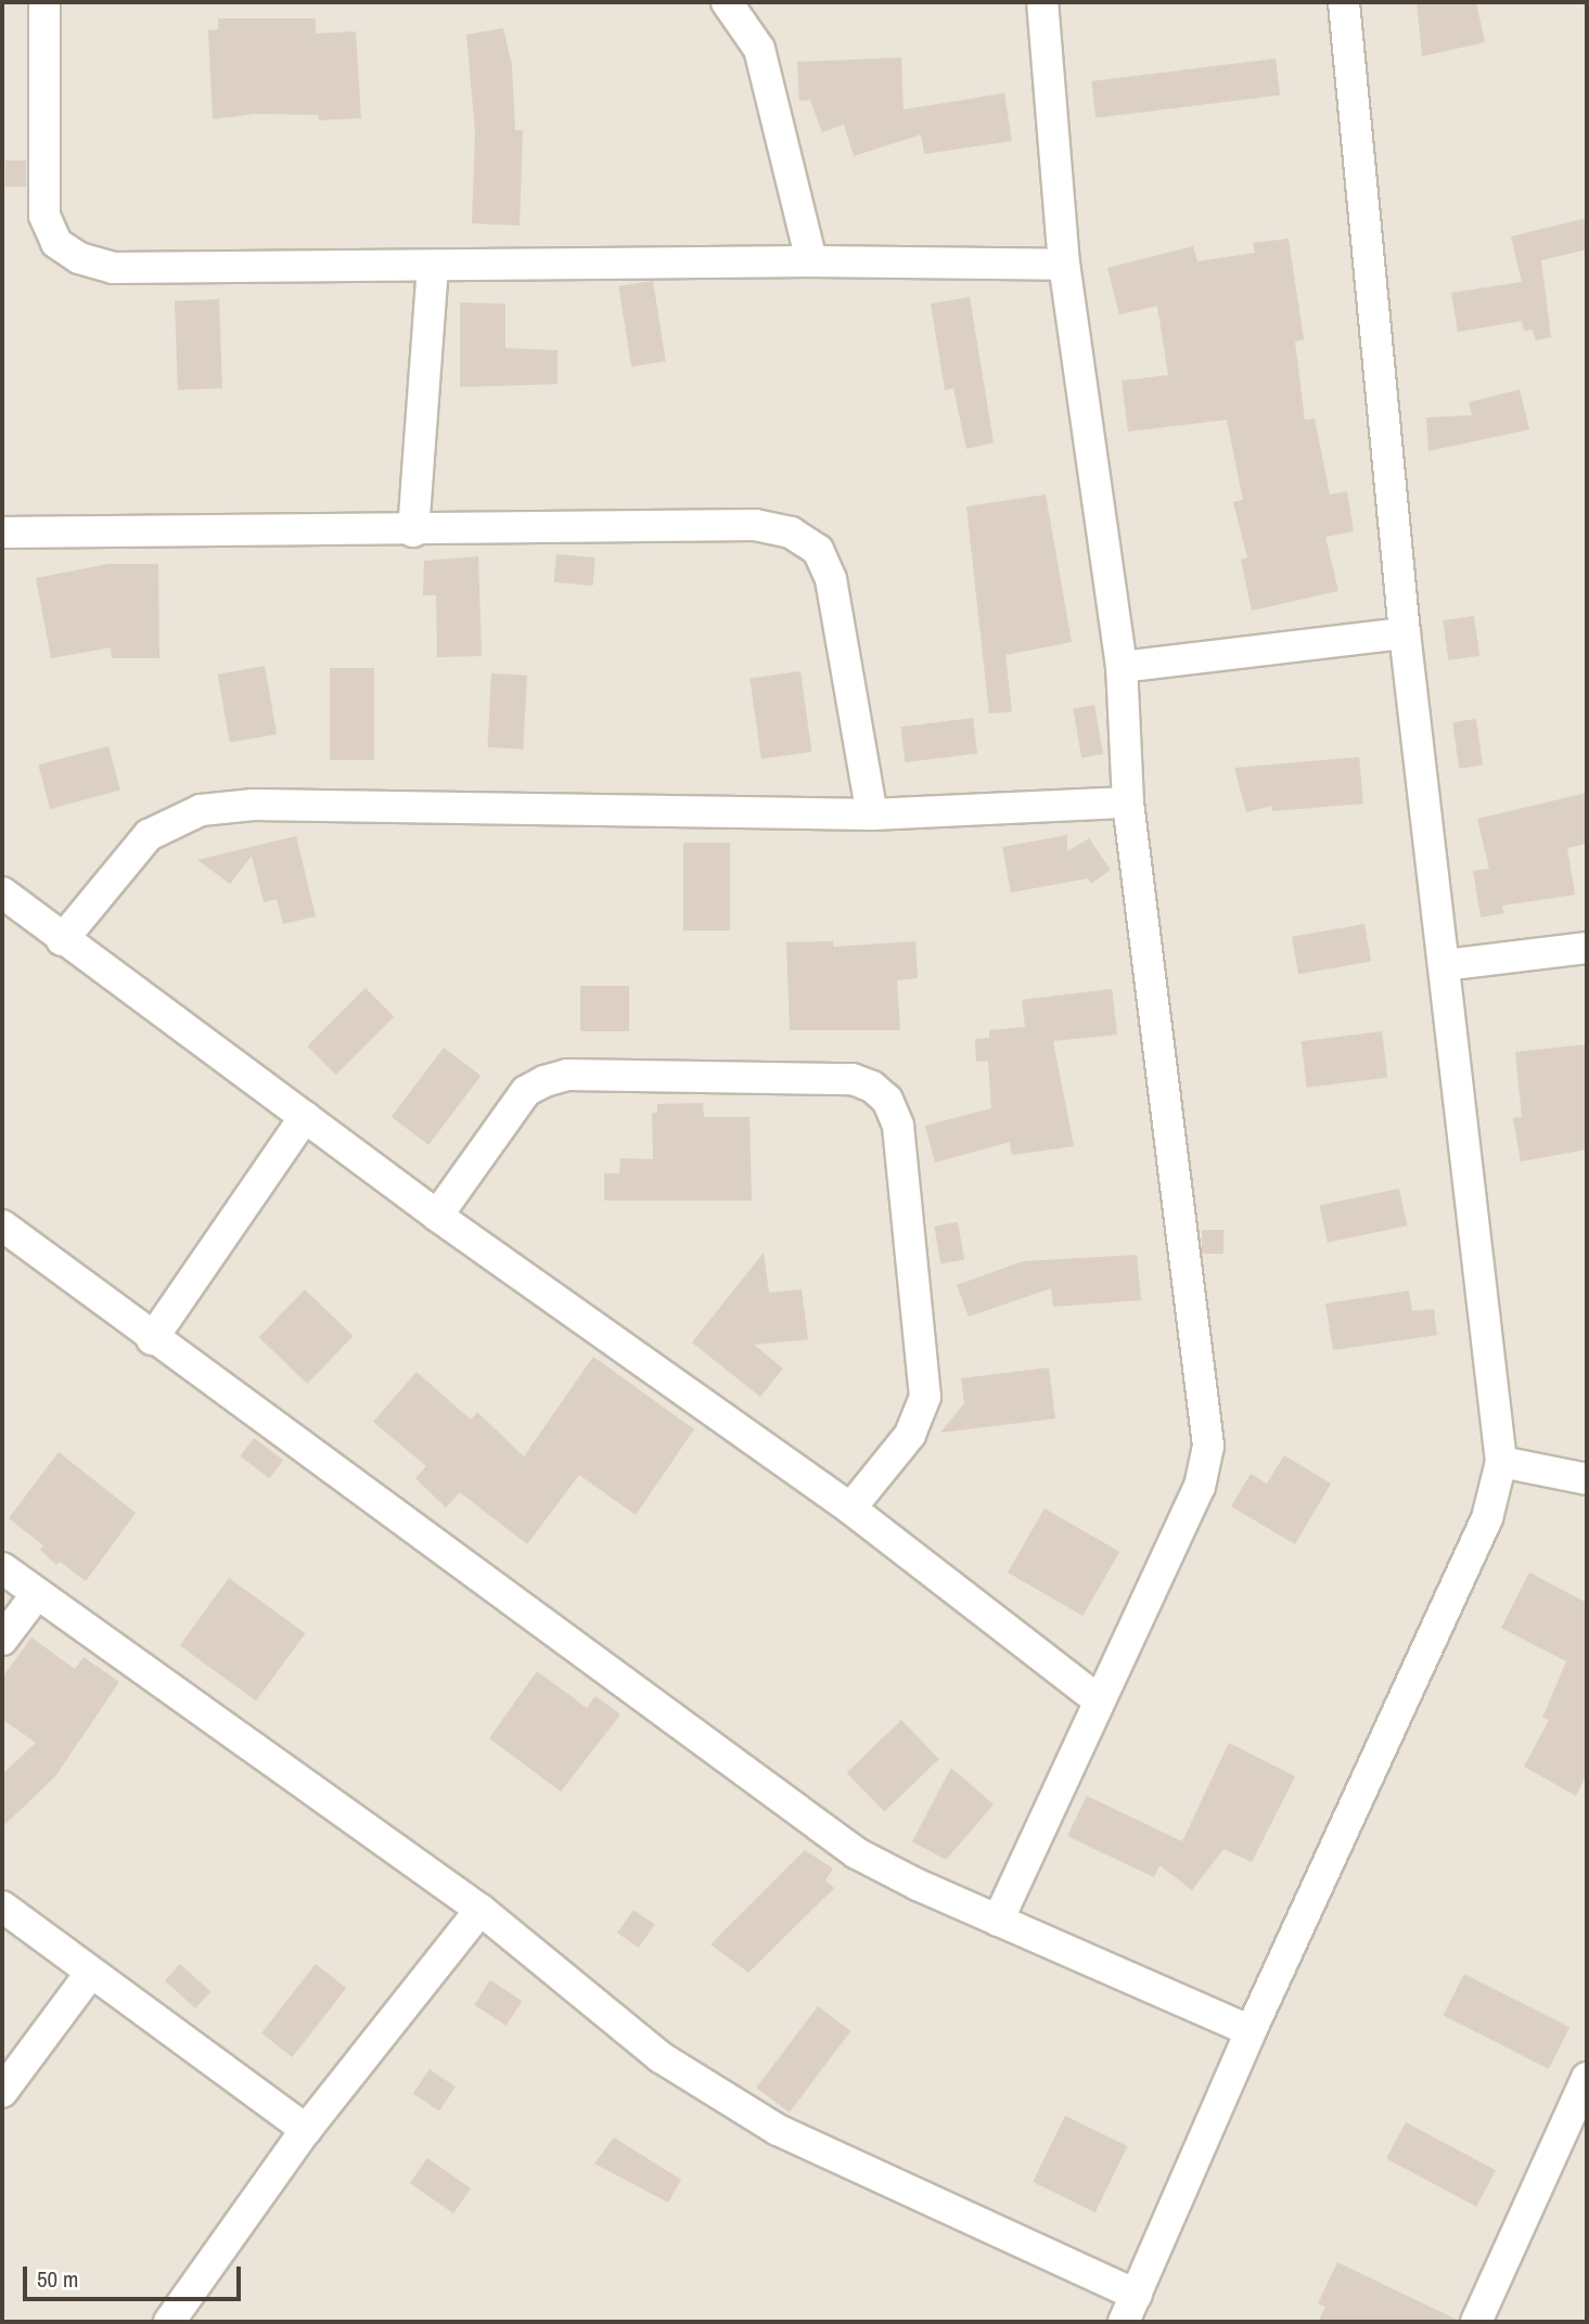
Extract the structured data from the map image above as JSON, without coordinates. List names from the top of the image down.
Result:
{
  "scale_bar": "50 m"
}
